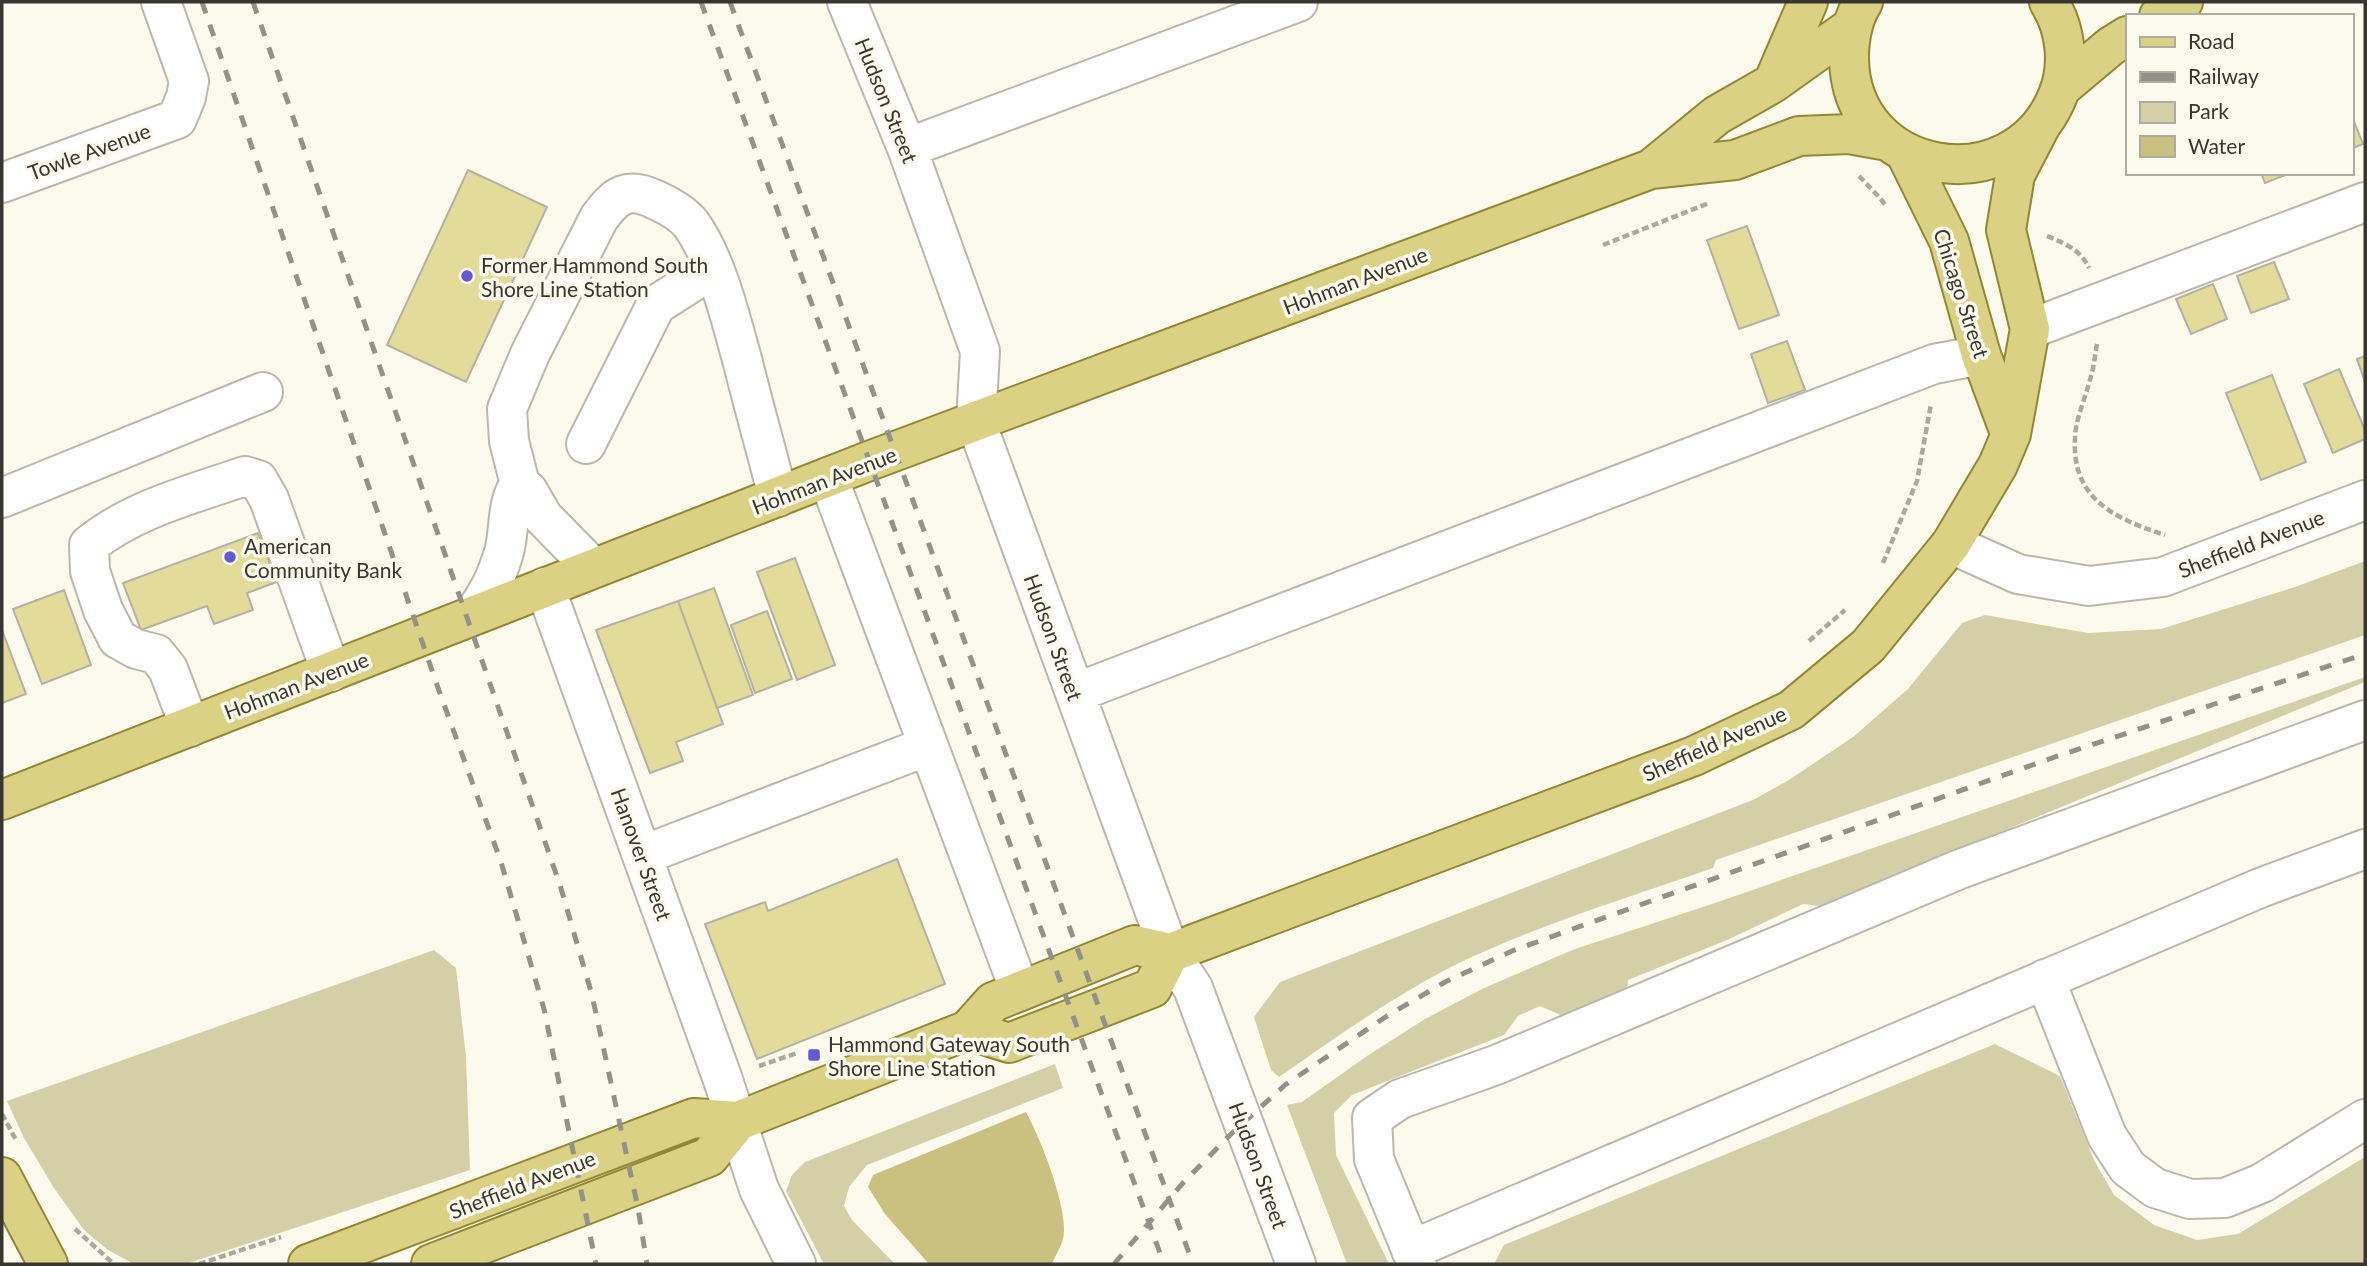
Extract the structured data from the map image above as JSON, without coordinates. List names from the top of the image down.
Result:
{
  "streets": {
    "main road": ["Hohman Avenue", "Chicago Street", "Sheffield Avenue"],
    "street": ["Hudson Street", "Towle Avenue", "Hanover Street"]
  },
  "crossings": [
    ["Hudson Street", "Hohman Avenue"],
    ["Hudson Street", "Sheffield Avenue"],
    ["Hohman Avenue", "Chicago Street"],
    ["Hohman Avenue", "Hanover Street"],
    ["Chicago Street", "Sheffield Avenue"],
    ["Sheffield Avenue", "Hanover Street"]
  ],
  "places": {
    "other": ["Former Hammond South Shore Line Station", "American Community Bank"],
    "transit": ["Hammond Gateway South Shore Line Station"]
  },
  "legend": [
    "Road",
    "Railway",
    "Park",
    "Water"
  ]
}
